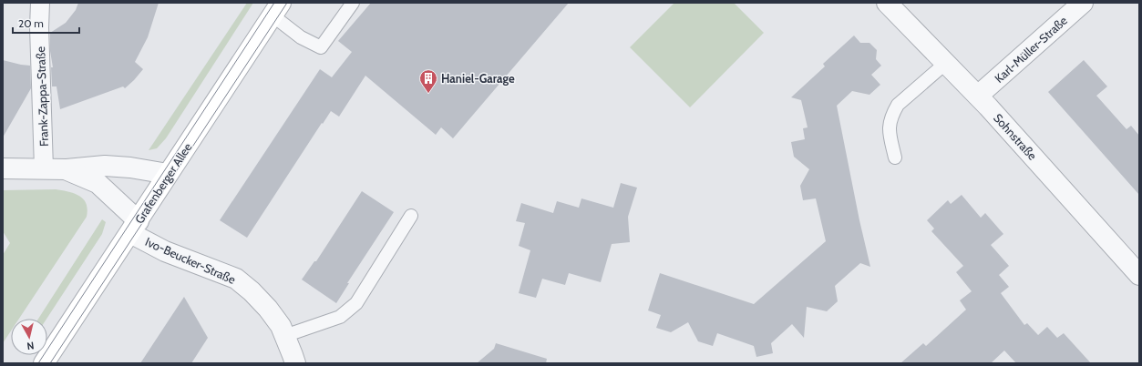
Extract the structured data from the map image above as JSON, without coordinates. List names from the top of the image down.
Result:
{
  "streets": {
    "main road": ["Grafenberger Allee"],
    "street": [
      "Karl-Müller-Straße",
      "Frank-Zappa-Straße",
      "Sohnstraße",
      "Ivo-Beucker-Straße"
    ]
  },
  "crossings": [
    ["Karl-Müller-Straße", "Sohnstraße"],
    ["Grafenberger Allee", "Ivo-Beucker-Straße"]
  ],
  "places": {
    "building": ["Haniel-Garage"]
  },
  "scale_bar": "20 m",
  "north": "bottom"
}
